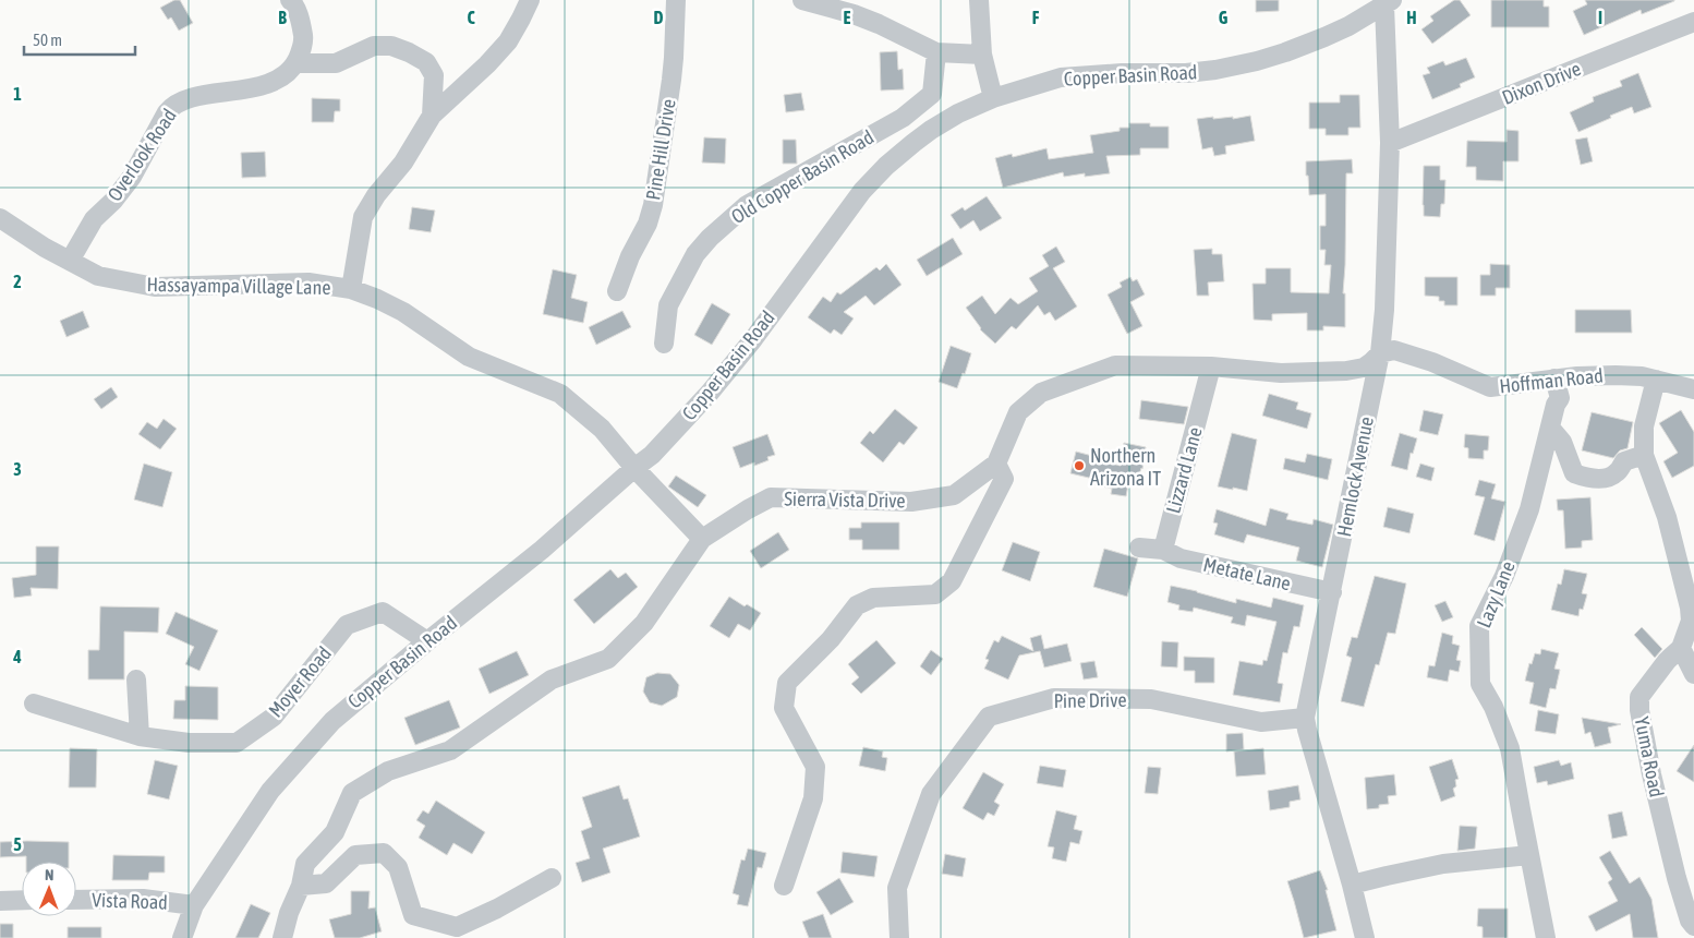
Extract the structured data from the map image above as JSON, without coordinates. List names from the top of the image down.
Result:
{
  "streets": {
    "street": [
      "Copper Basin Road",
      "Dixon Drive",
      "Pine Hill Drive",
      "Overlook Road",
      "Old Copper Basin Road",
      "Hassayampa Village Lane",
      "Hoffman Road",
      "Lizzard Lane",
      "Hemlock Avenue",
      "Sierra Vista Drive",
      "Metate Lane",
      "Lazy Lane",
      "Moyer Road",
      "Pine Drive",
      "Yuma Road",
      "Vista Road"
    ]
  },
  "crossings": [
    ["Copper Basin Road", "Hassayampa Village Lane"],
    ["Copper Basin Road", "Hemlock Avenue"],
    ["Copper Basin Road", "Moyer Road"],
    ["Copper Basin Road", "Vista Road"],
    ["Dixon Drive", "Hemlock Avenue"],
    ["Overlook Road", "Hassayampa Village Lane"],
    ["Hassayampa Village Lane", "Sierra Vista Drive"],
    ["Hoffman Road", "Hemlock Avenue"],
    ["Hoffman Road", "Lazy Lane"],
    ["Hoffman Road", "Yuma Road"],
    ["Lizzard Lane", "Metate Lane"],
    ["Hemlock Avenue", "Metate Lane"],
    ["Hemlock Avenue", "Pine Drive"]
  ],
  "places": ["Northern Arizona IT"],
  "scale_bar": "50 m",
  "north": "top",
  "grid": {
    "columns": [
      "B",
      "C",
      "D",
      "E",
      "F",
      "G",
      "H",
      "I"
    ],
    "rows": [
      "1",
      "2",
      "3",
      "4",
      "5"
    ]
  }
}
